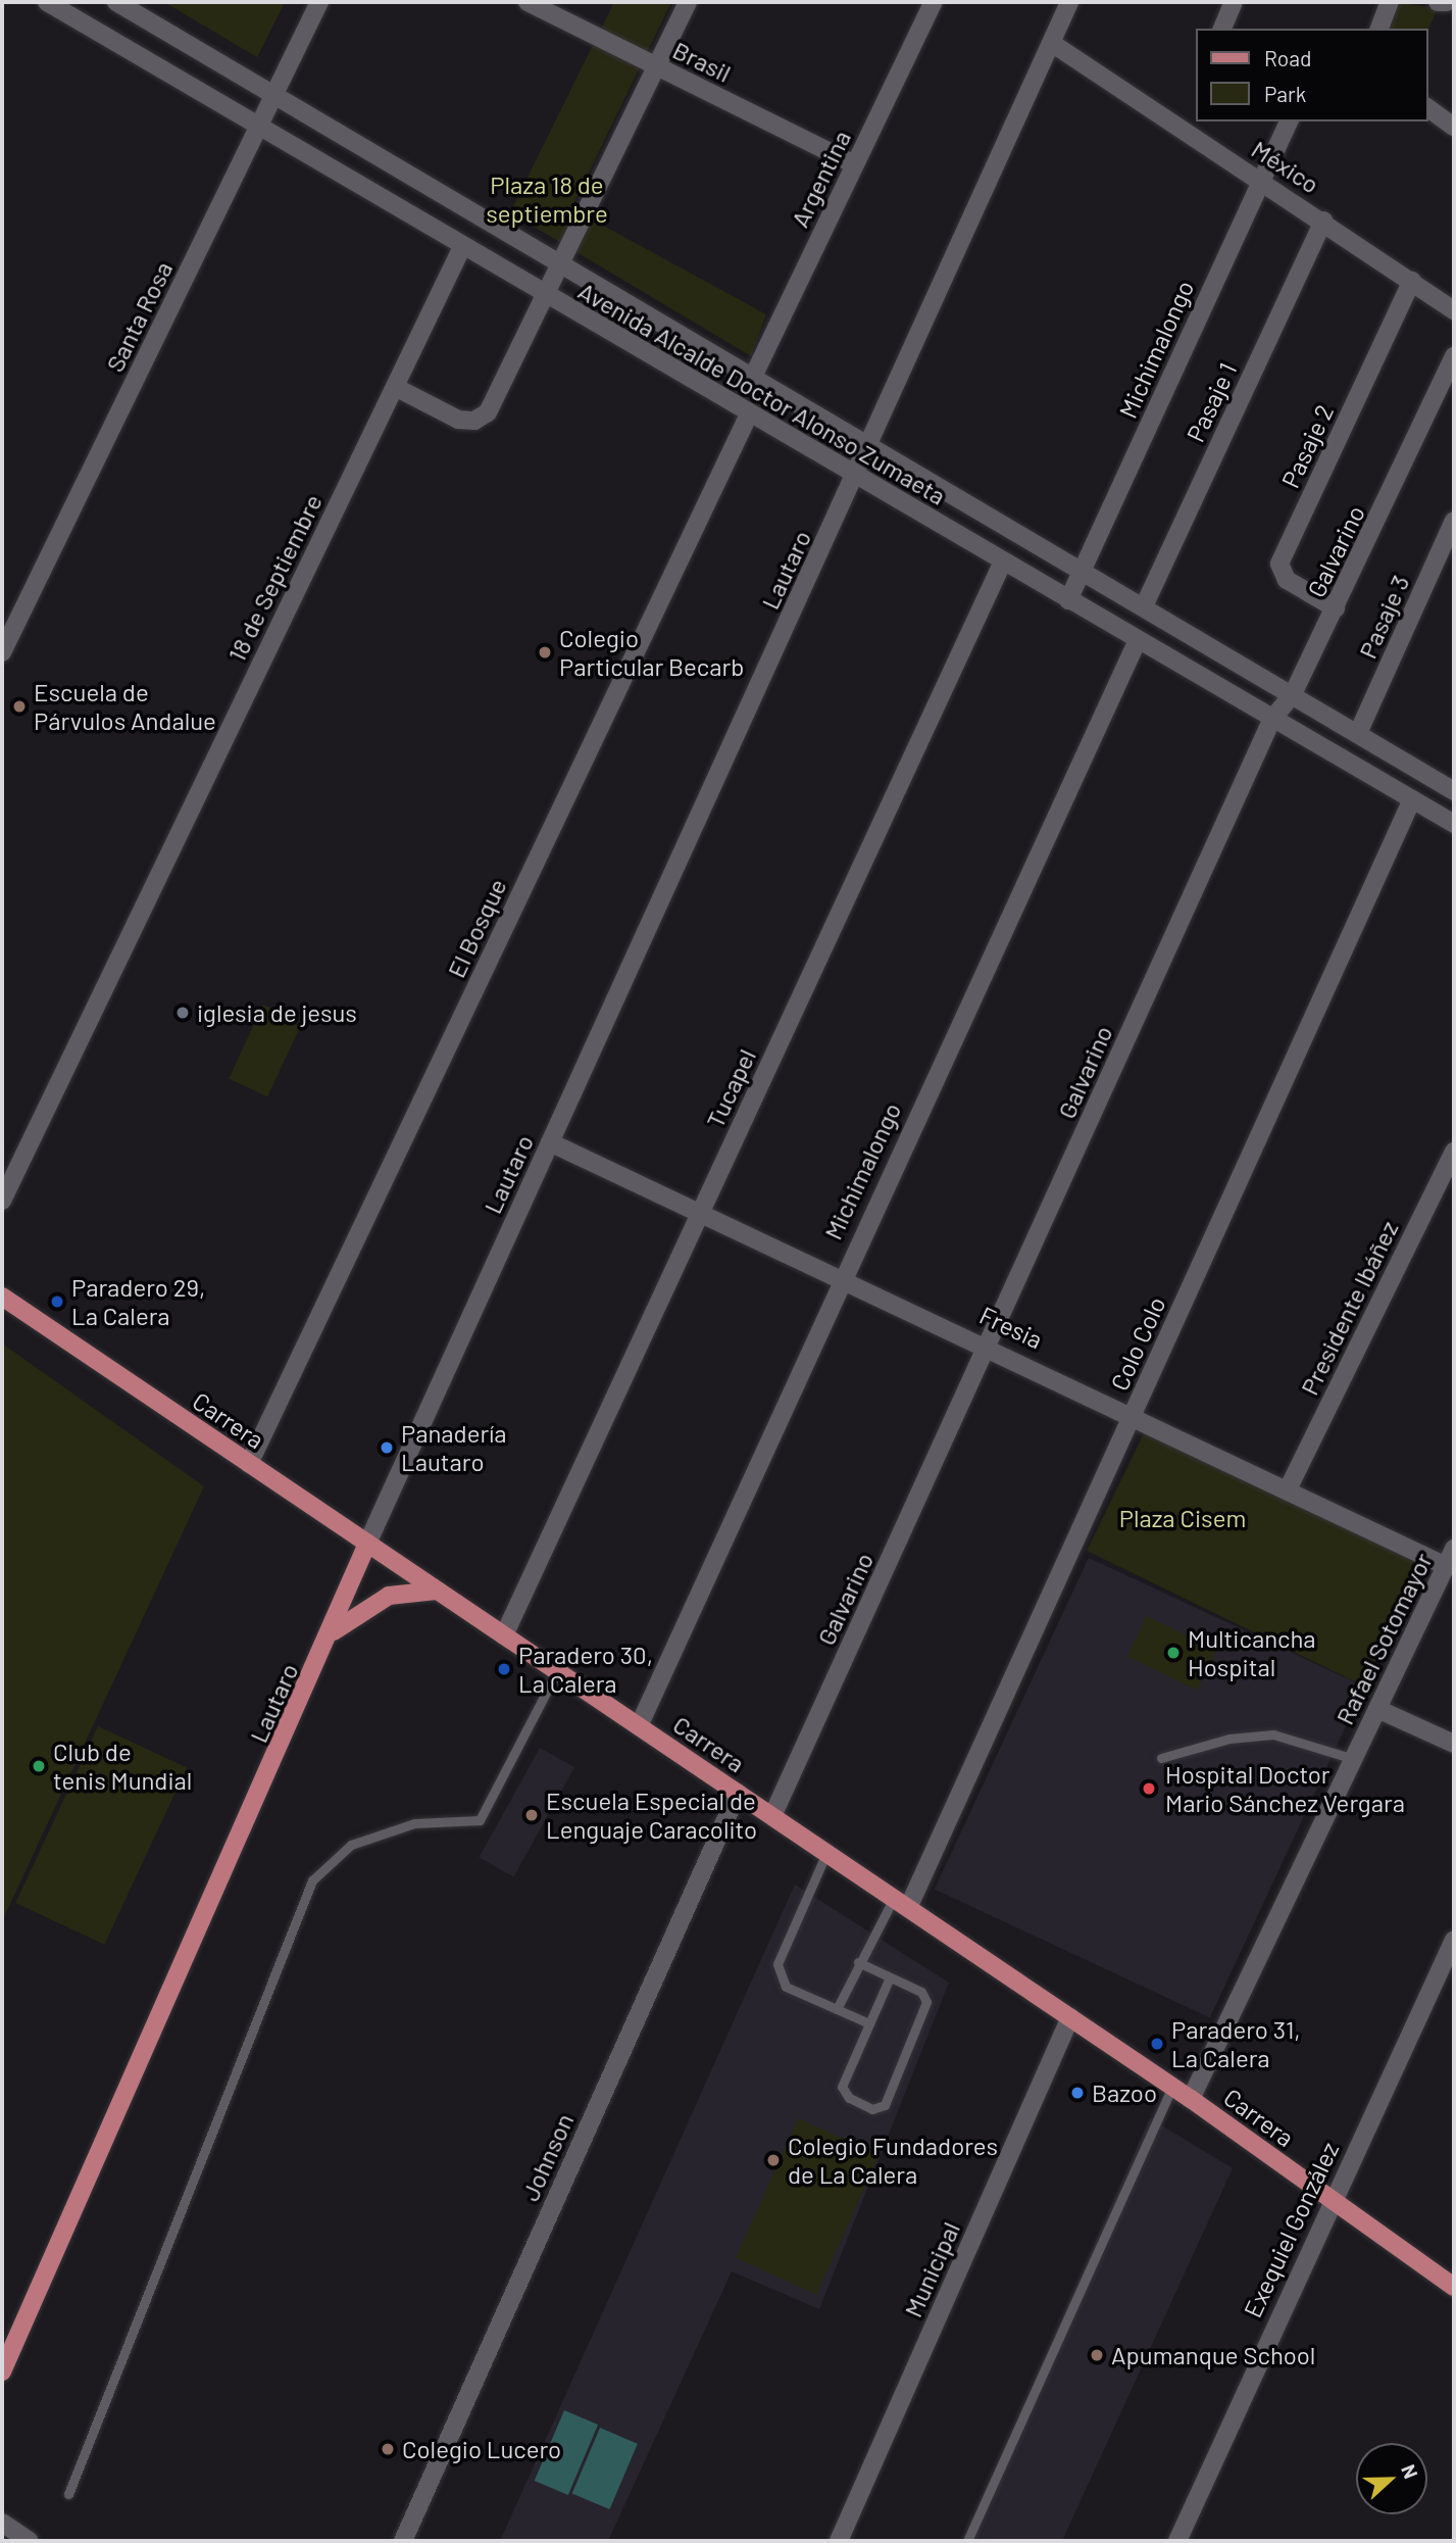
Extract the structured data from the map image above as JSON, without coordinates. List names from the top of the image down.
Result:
{
  "streets": {
    "main road": ["Lautaro", "Carrera"],
    "street": [
      "Brasil",
      "México",
      "Argentina",
      "Santa Rosa",
      "Michimalongo",
      "Avenida Alcalde Doctor Alonso Zumaeta",
      "Pasaje 1",
      "Pasaje 2",
      "Galvarino",
      "18 de Septiembre",
      "Pasaje 3",
      "El Bosque",
      "Tucapel",
      "Presidente Ibáñez",
      "Fresia",
      "Colo Colo",
      "Rafael Sotomayor",
      "Johnson",
      "Exequiel González",
      "Municipal"
    ]
  },
  "crossings": [
    ["Brasil", "Argentina"],
    ["México", "Michimalongo"],
    ["México", "Pasaje 1"],
    ["México", "Pasaje 2"],
    ["México", "Lautaro"],
    ["Argentina", "Avenida Alcalde Doctor Alonso Zumaeta"],
    ["Santa Rosa", "Avenida Alcalde Doctor Alonso Zumaeta"],
    ["Michimalongo", "Avenida Alcalde Doctor Alonso Zumaeta"],
    ["Michimalongo", "Fresia"],
    ["Michimalongo", "Carrera"],
    ["Avenida Alcalde Doctor Alonso Zumaeta", "Pasaje 1"],
    ["Avenida Alcalde Doctor Alonso Zumaeta", "Galvarino"],
    ["Avenida Alcalde Doctor Alonso Zumaeta", "Lautaro"],
    ["Avenida Alcalde Doctor Alonso Zumaeta", "18 de Septiembre"],
    ["Avenida Alcalde Doctor Alonso Zumaeta", "Pasaje 3"],
    ["Avenida Alcalde Doctor Alonso Zumaeta", "El Bosque"],
    ["Avenida Alcalde Doctor Alonso Zumaeta", "Tucapel"],
    ["Avenida Alcalde Doctor Alonso Zumaeta", "Colo Colo"],
    ["Pasaje 2", "Galvarino"],
    ["Galvarino", "Fresia"],
    ["Galvarino", "Carrera"],
    ["Lautaro", "Fresia"],
    ["Lautaro", "Carrera"],
    ["El Bosque", "Carrera"],
    ["Tucapel", "Fresia"],
    ["Tucapel", "Carrera"],
    ["Presidente Ibáñez", "Fresia"],
    ["Fresia", "Colo Colo"],
    ["Fresia", "Rafael Sotomayor"],
    ["Colo Colo", "Carrera"],
    ["Carrera", "Rafael Sotomayor"],
    ["Carrera", "Johnson"],
    ["Carrera", "Exequiel González"],
    ["Carrera", "Municipal"]
  ],
  "parks": ["Plaza 18 de septiembre", "Plaza Cisem"],
  "places": [
    "Colegio Particular Becarb",
    "Escuela de Párvulos Andalue",
    "iglesia de jesus",
    "Paradero 29, La Calera",
    "Panadería Lautaro",
    "Multicancha Hospital",
    "Paradero 30, La Calera",
    "Club de tenis Mundial",
    "Hospital Doctor Mario Sánchez Vergara",
    "Escuela Especial de Lenguaje Caracolito",
    "Paradero 31, La Calera",
    "Bazoo",
    "Colegio Fundadores de La Calera",
    "Apumanque School",
    "Colegio Lucero"
  ],
  "legend": ["Road", "Park"],
  "north": "right"
}
